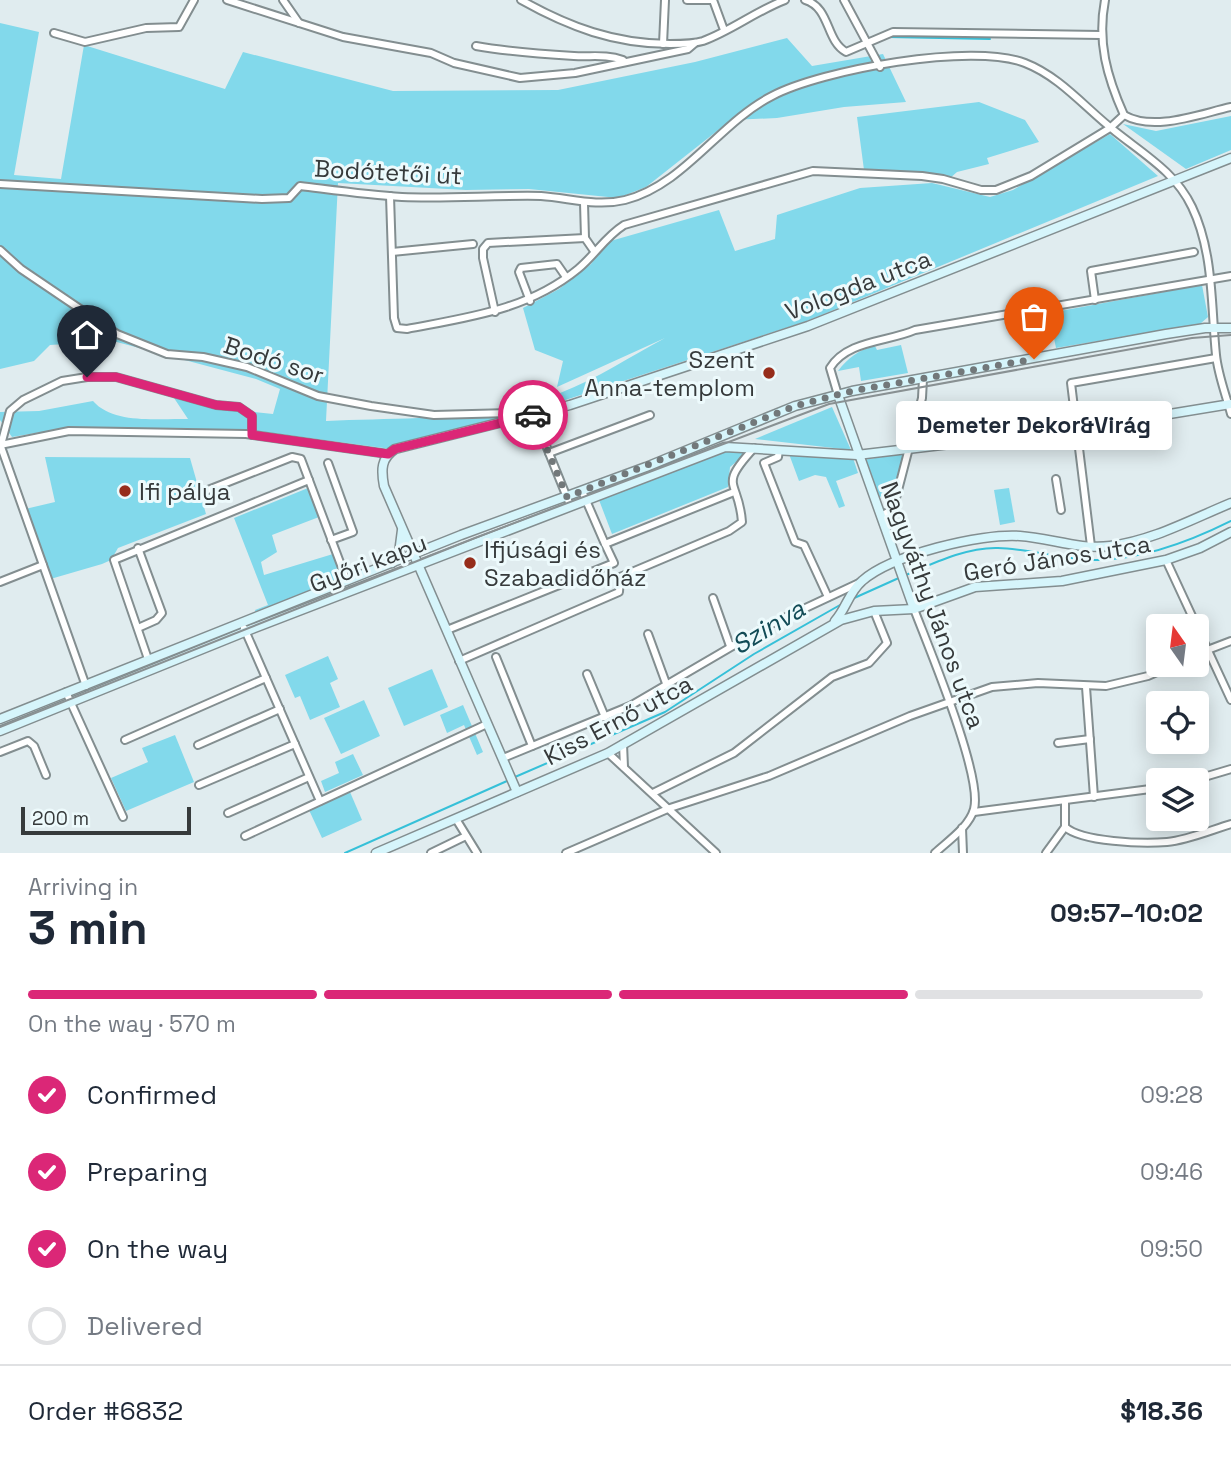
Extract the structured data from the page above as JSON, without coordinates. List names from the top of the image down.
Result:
{
  "streets": {
    "street": [
      "Bodótetői út",
      "Vologda utca",
      "Bodó sor",
      "Geró János utca",
      "Győri kapu",
      "Nagyváthy János utca",
      "Kiss Ernő utca"
    ]
  },
  "crossings": [
    ["Bodótetői út", "Vologda utca"],
    ["Vologda utca", "Bodó sor"],
    ["Geró János utca", "Nagyváthy János utca"],
    ["Geró János utca", "Kiss Ernő utca"],
    ["Győri kapu", "Nagyváthy János utca"],
    ["Nagyváthy János utca", "Kiss Ernő utca"]
  ],
  "water": ["Szinva"],
  "places": [
    "Demeter Dekor&Virág",
    "Szent Anna-templom",
    "Ifi pálya",
    "Ifjúsági és Szabadidőház"
  ],
  "scale_bar": "200 m",
  "north": "top",
  "page": {
    "bubble": "Demeter Dekor&Virág",
    "scale": "200 m",
    "heading": ["3 min", "Arriving in", "09:57–10:02"],
    "panel": ["Order #6832", "$18.36"],
    "bar": "On the way · 570 m",
    "list": [
      ["Confirmed", "09:28"],
      ["Preparing", "09:46"],
      ["On the way", "09:50"],
      "Delivered"
    ]
  }
}
